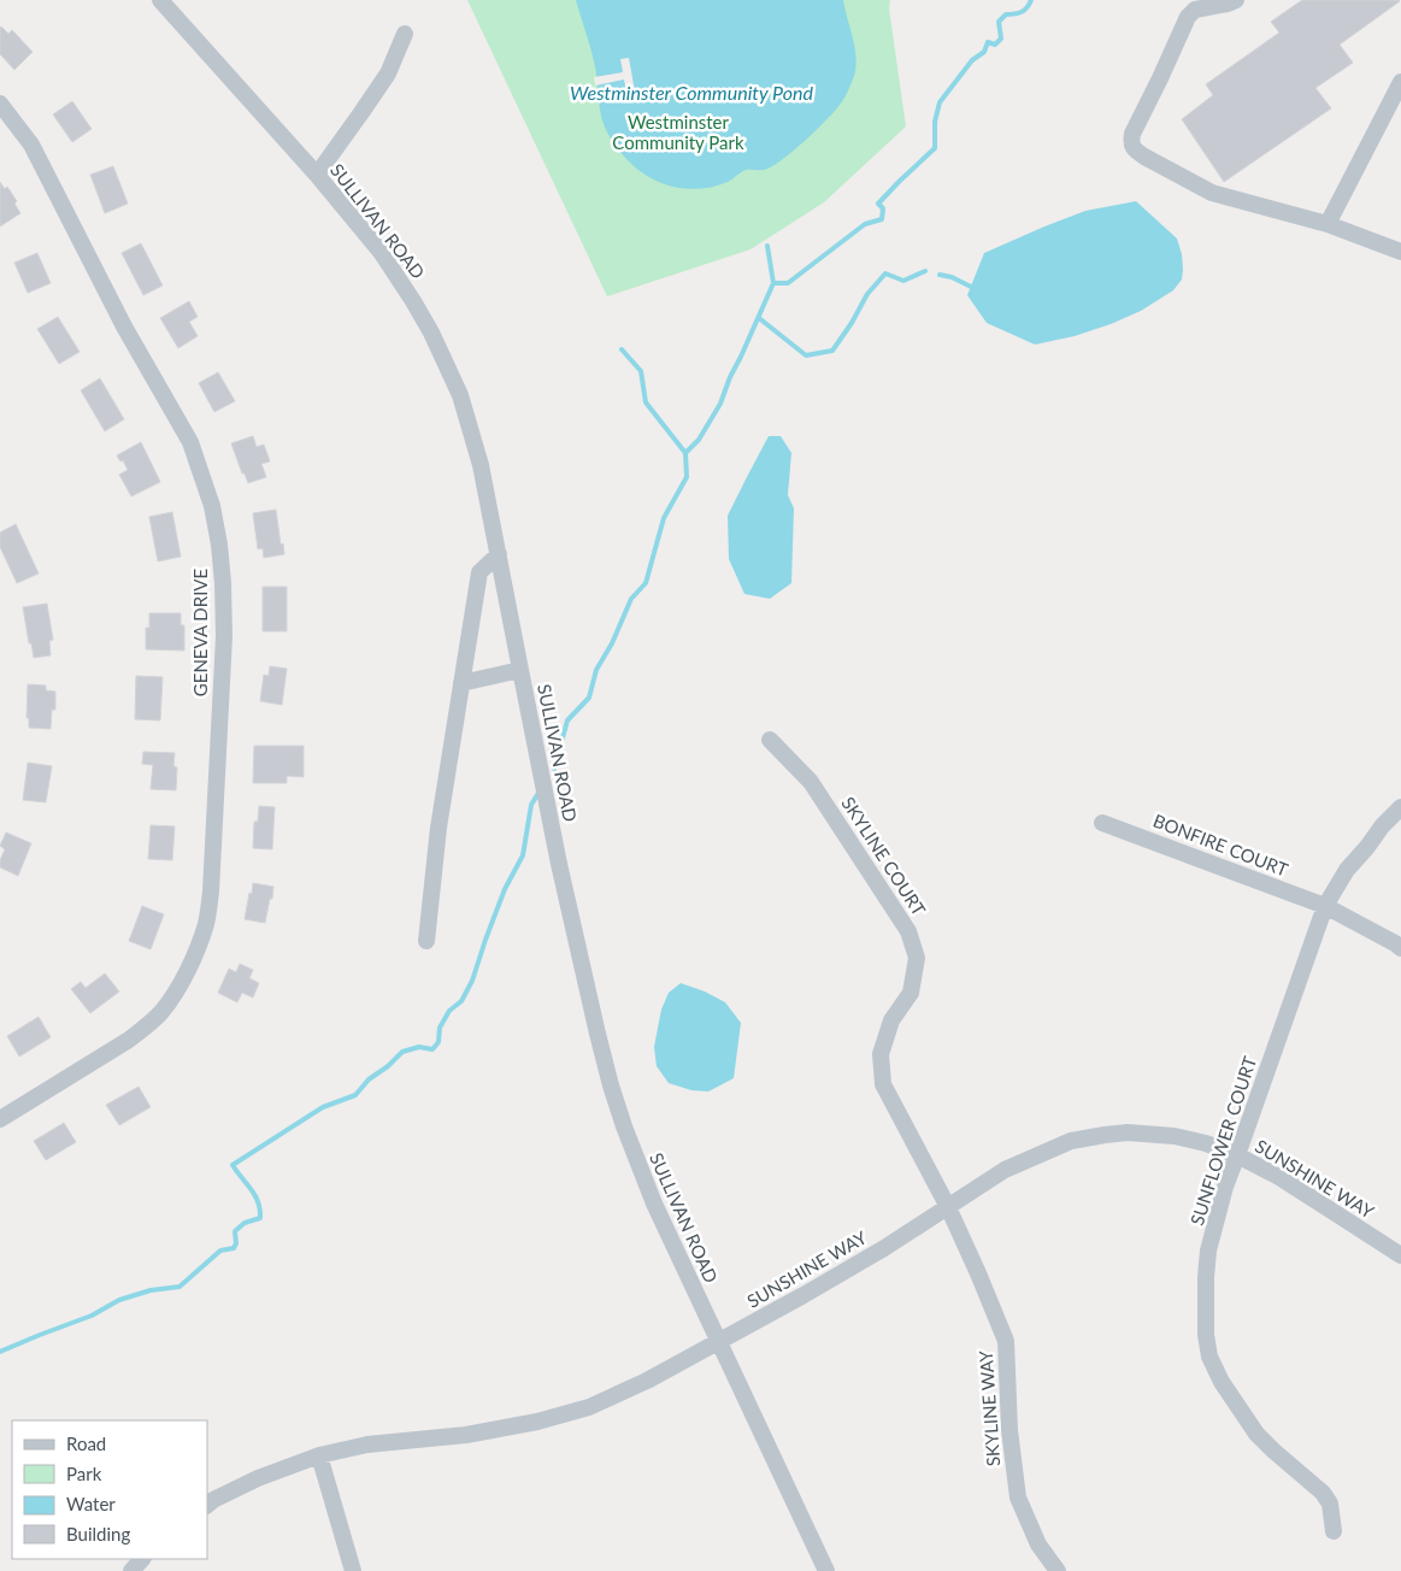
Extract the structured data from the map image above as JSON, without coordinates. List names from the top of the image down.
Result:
{
  "streets": {
    "street": [
      "SULLIVAN ROAD",
      "GENEVA DRIVE",
      "BONFIRE COURT",
      "SKYLINE COURT",
      "SUNFLOWER COURT",
      "SUNSHINE WAY",
      "SKYLINE WAY"
    ]
  },
  "crossings": [
    ["SULLIVAN ROAD", "SUNSHINE WAY"],
    ["BONFIRE COURT", "SUNFLOWER COURT"],
    ["SKYLINE COURT", "SUNSHINE WAY"],
    ["SKYLINE COURT", "SKYLINE WAY"],
    ["SUNFLOWER COURT", "SUNSHINE WAY"],
    ["SUNSHINE WAY", "SKYLINE WAY"]
  ],
  "water": ["Westminster Community Pond"],
  "parks": ["Westminster Community Park"],
  "legend": [
    "Road",
    "Park",
    "Water",
    "Building"
  ]
}
